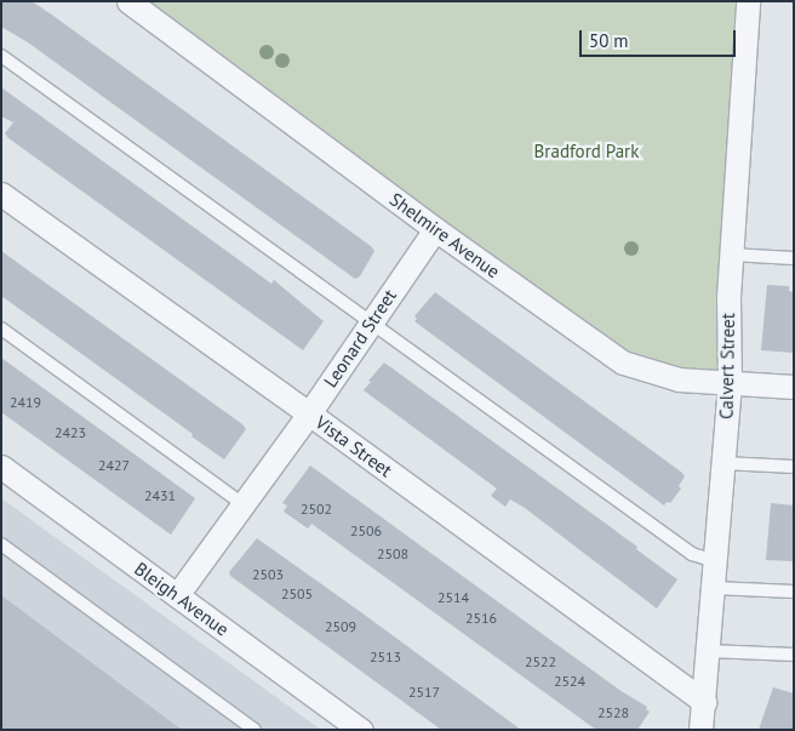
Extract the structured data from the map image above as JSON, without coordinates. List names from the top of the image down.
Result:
{
  "streets": {
    "street": [
      "Shelmire Avenue",
      "Leonard Street",
      "Calvert Street",
      "Vista Street",
      "Bleigh Avenue"
    ]
  },
  "crossings": [
    ["Shelmire Avenue", "Leonard Street"],
    ["Shelmire Avenue", "Calvert Street"],
    ["Leonard Street", "Vista Street"],
    ["Leonard Street", "Bleigh Avenue"],
    ["Calvert Street", "Vista Street"]
  ],
  "parks": ["Bradford Park"],
  "house_numbers": [
    "2419",
    "2423",
    "2427",
    "2431",
    "2502",
    "2506",
    "2508",
    "2503",
    "2505",
    "2514",
    "2516",
    "2509",
    "2513",
    "2522",
    "2524",
    "2517",
    "2528"
  ],
  "scale_bar": "50 m"
}
